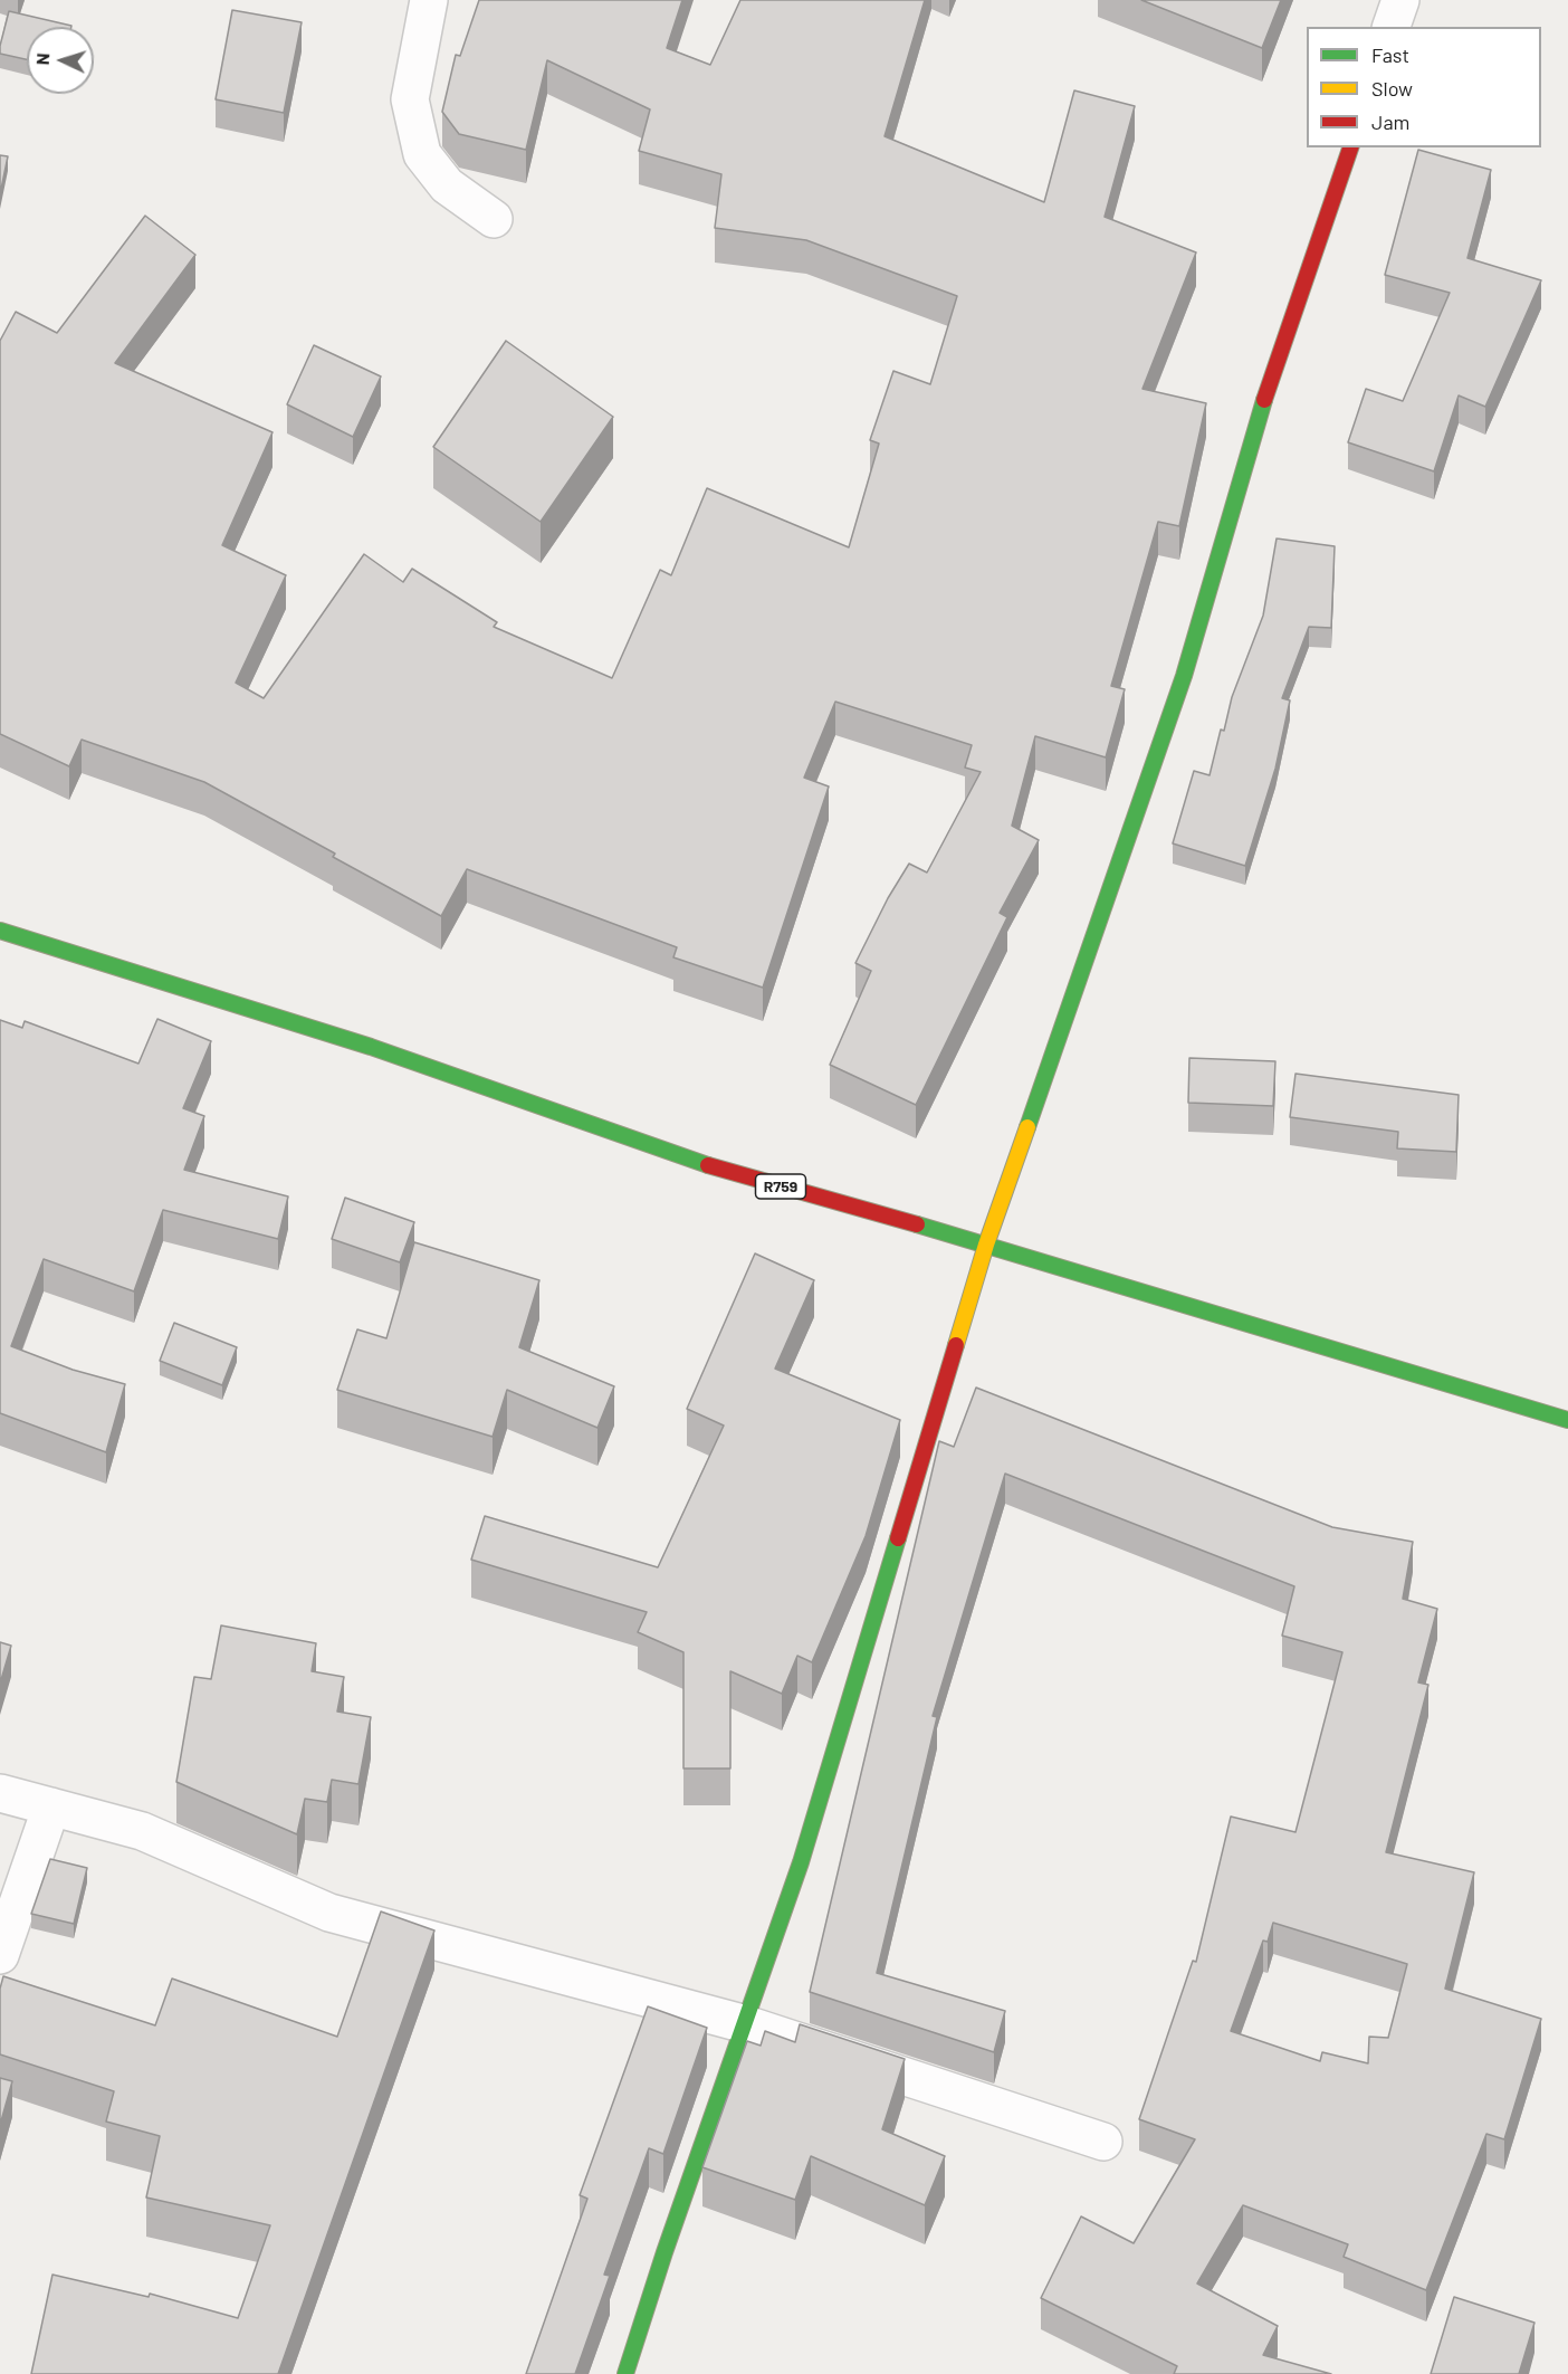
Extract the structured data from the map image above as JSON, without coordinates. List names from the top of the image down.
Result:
{
  "streets": {
    "street": ["R759"]
  },
  "legend": ["Fast", "Slow", "Jam"],
  "north": "left"
}
